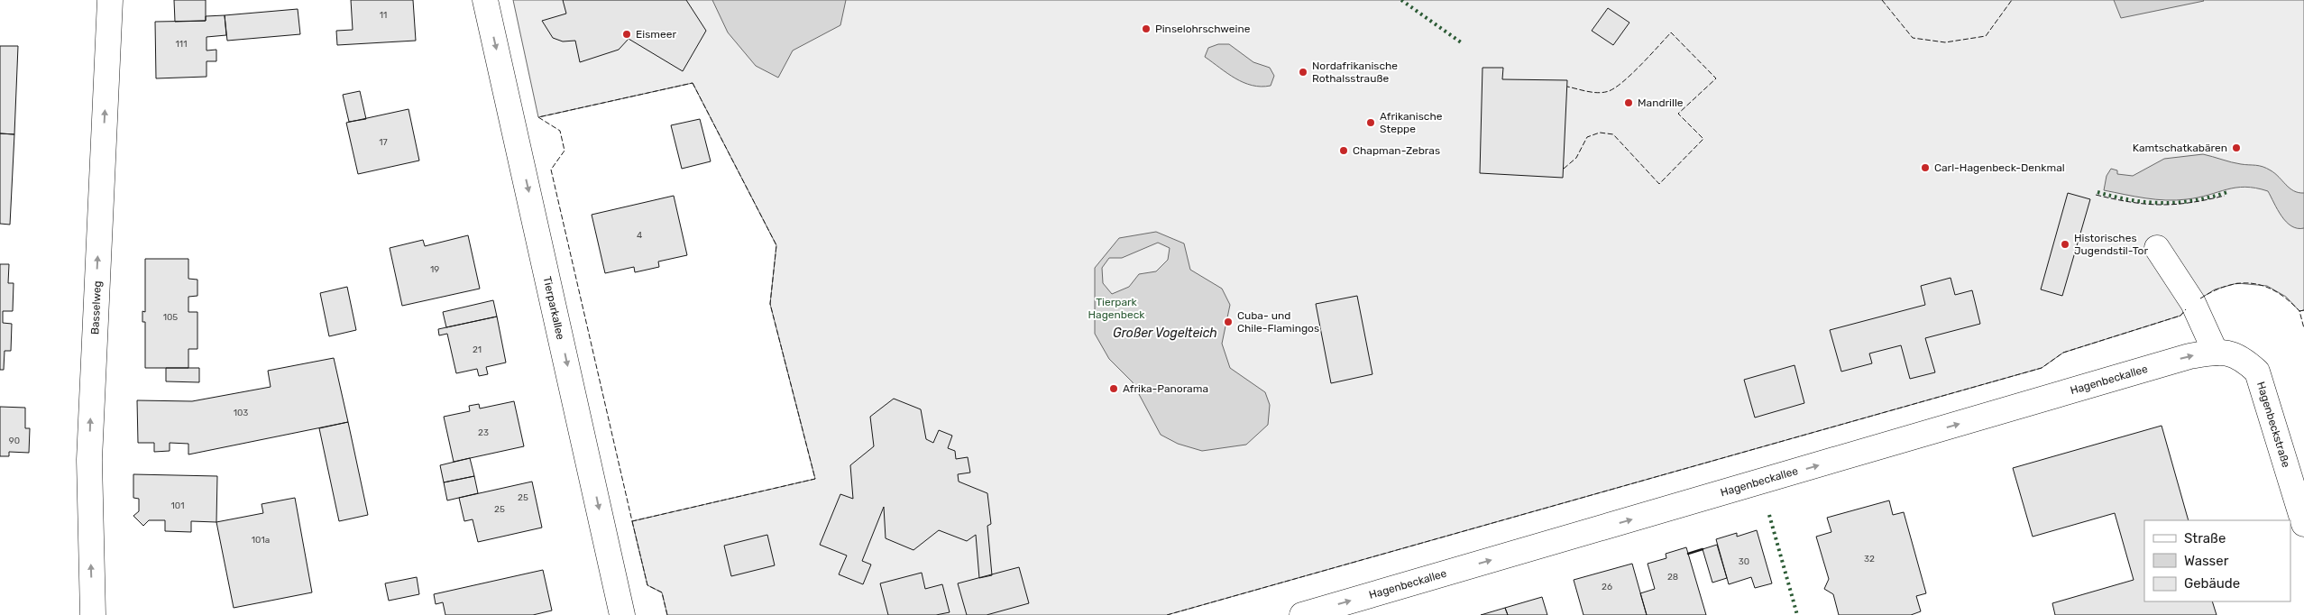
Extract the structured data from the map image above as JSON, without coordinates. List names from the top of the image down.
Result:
{
  "streets": {
    "street": [
      "Basselweg",
      "Tierparkallee",
      "Hagenbeckallee",
      "Hagenbeckstraße"
    ]
  },
  "crossings": [
    ["Hagenbeckallee", "Hagenbeckstraße"]
  ],
  "one_way": ["Basselweg", "Tierparkallee", "Hagenbeckallee"],
  "water": ["Großer Vogelteich"],
  "parks": ["Tierpark Hagenbeck"],
  "places": [
    "Pinselohrschweine",
    "Eismeer",
    "Nordafrikanische Rothalsstrauße",
    "Mandrille",
    "Afrikanische Steppe",
    "Kamtschatkabären",
    "Chapman-Zebras",
    "Carl-Hagenbeck-Denkmal",
    "Historisches Jugendstil-Tor",
    "Cuba- und Chile-Flamingos",
    "Afrika-Panorama"
  ],
  "house_numbers": [
    "11",
    "111",
    "17",
    "4",
    "19",
    "105",
    "21",
    "103",
    "23",
    "90",
    "25",
    "101",
    "25",
    "101a",
    "32",
    "30",
    "28",
    "26"
  ],
  "legend": ["Straße", "Wasser", "Gebäude"]
}
